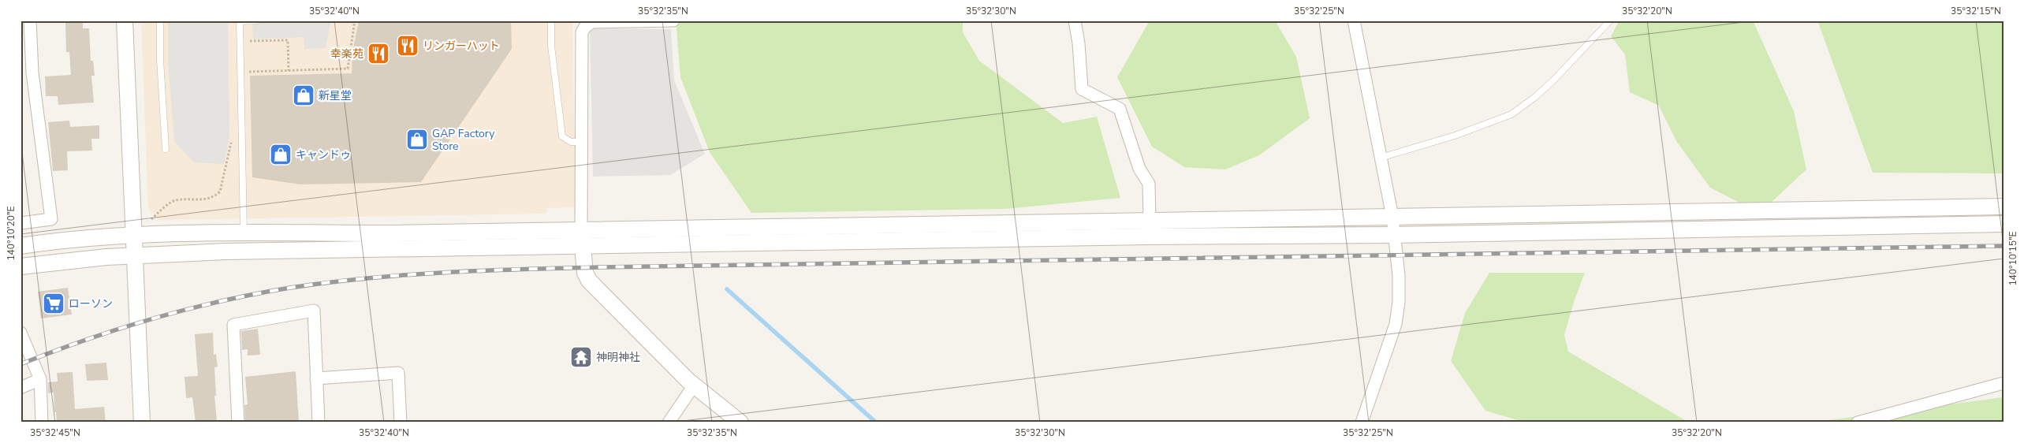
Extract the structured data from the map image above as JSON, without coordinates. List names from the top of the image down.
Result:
{
  "places": {
    "restaurant": ["リンガーハット", "幸楽苑"],
    "shop": ["新星堂", "GAP Factory Store", "キャンドゥ"],
    "supermarket": ["ローソン"],
    "temple": ["神明神社"]
  },
  "coordinates": [
    "35°32'40\"N",
    "35°32'35\"N",
    "35°32'30\"N",
    "35°32'25\"N",
    "35°32'20\"N",
    "35°32'15\"N",
    "140°10'20\"E",
    "140°10'15\"E",
    "35°32'45\"N"
  ]
}
